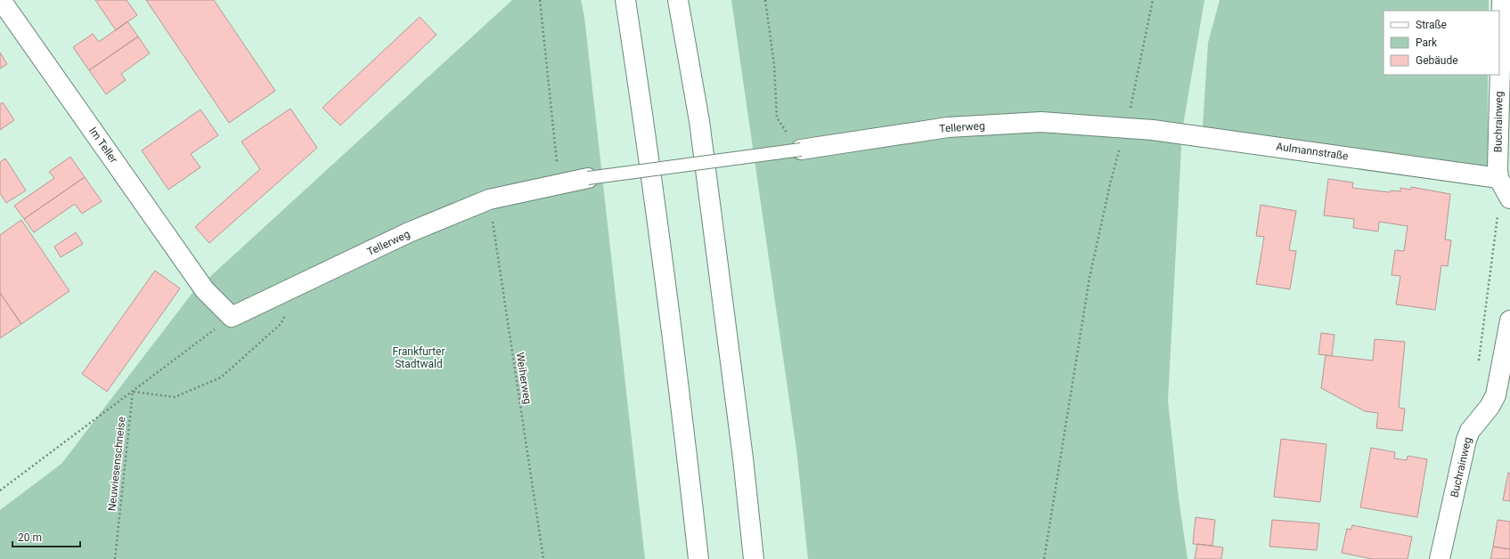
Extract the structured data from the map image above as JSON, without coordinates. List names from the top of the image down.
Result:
{
  "streets": {
    "main road": [
      "Buchrainweg",
      "Tellerweg",
      "Im Teller",
      "Aulmannstraße"
    ],
    "path": ["Weiherweg", "Neuwiesenschneise"]
  },
  "crossings": [
    ["Buchrainweg", "Aulmannstraße"],
    ["Tellerweg", "Im Teller"],
    ["Tellerweg", "Aulmannstraße"],
    ["Tellerweg", "Weiherweg"]
  ],
  "parks": ["Frankfurter Stadtwald"],
  "legend": ["Straße", "Park", "Gebäude"],
  "scale_bar": "20 m"
}
